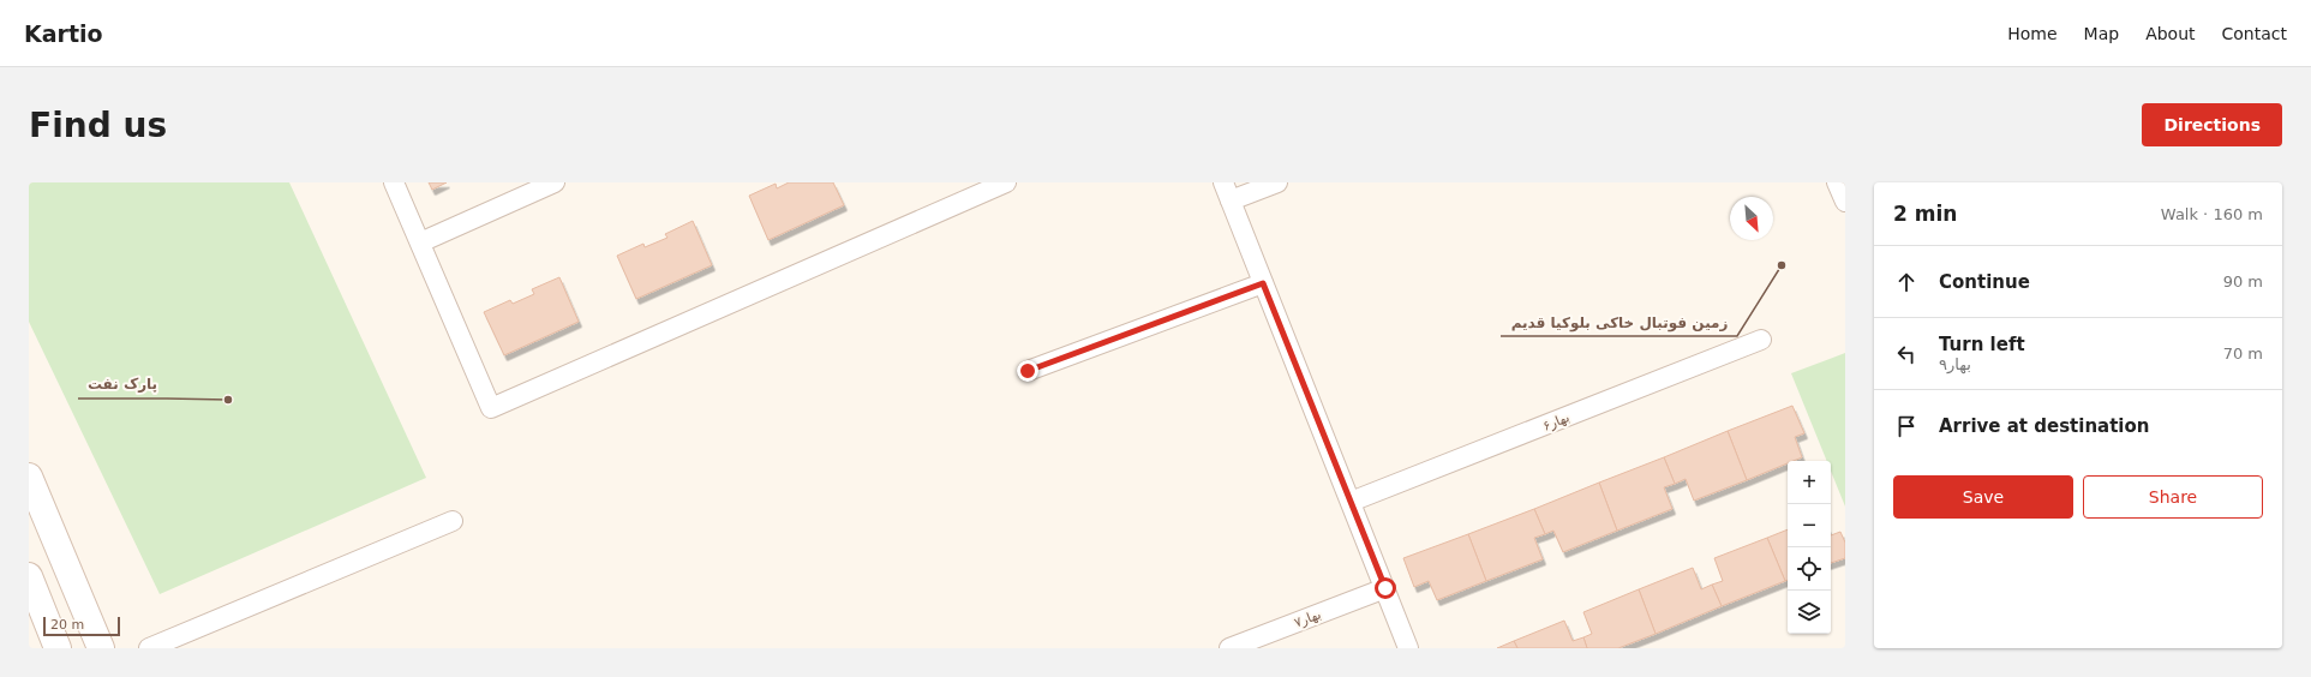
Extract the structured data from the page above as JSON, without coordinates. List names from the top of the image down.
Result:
{
  "streets": {
    "street": ["بهار۶", "بهار۷"]
  },
  "places": ["زمین فوتبال خاکی بلوکیا قدیم", "پارک نفت"],
  "scale_bar": "20 m",
  "north": "bottom right",
  "page": {
    "header": "Kartio",
    "nav": [
      "Home",
      "Map",
      "About",
      "Contact"
    ],
    "buttons": [
      "Directions",
      ["Save", "Share"]
    ],
    "title": "Find us",
    "heading": ["2 min", "Walk · 160 m"],
    "list": [
      ["Continue", "90 m"],
      ["Turn left", "بهار۹", "70 m"],
      "Arrive at destination"
    ],
    "map_buttons": ["+", "−"],
    "scale": "20 m"
  }
}
